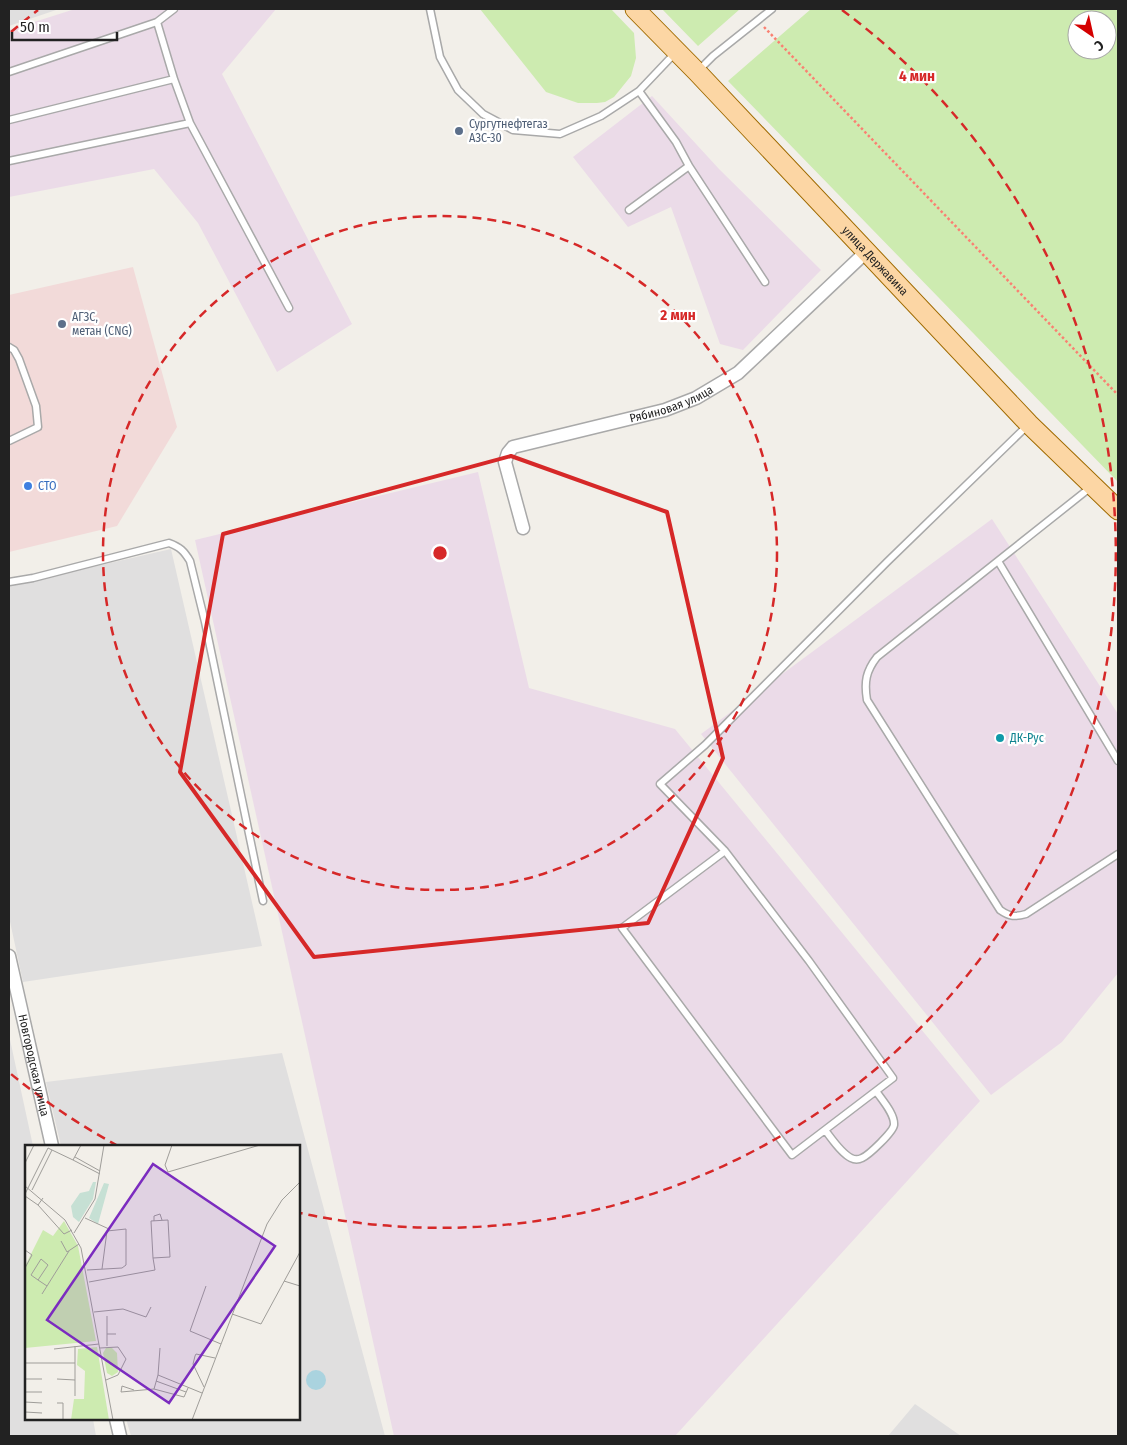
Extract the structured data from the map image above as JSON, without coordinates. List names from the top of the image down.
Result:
{
  "streets": {
    "main road": ["улица Державина"],
    "street": ["Рябиновая улица", "Новгородская улица"]
  },
  "crossings": [
    ["улица Державина", "Рябиновая улица"]
  ],
  "places": [
    "Сургутнефтегаз АЗС-30",
    "АГЗС, метан (CNG)",
    "СТО",
    "ДК-Рус"
  ],
  "scale_bar": "50 m",
  "north": "bottom right",
  "rings": ["4 мин", "2 мин"]
}
